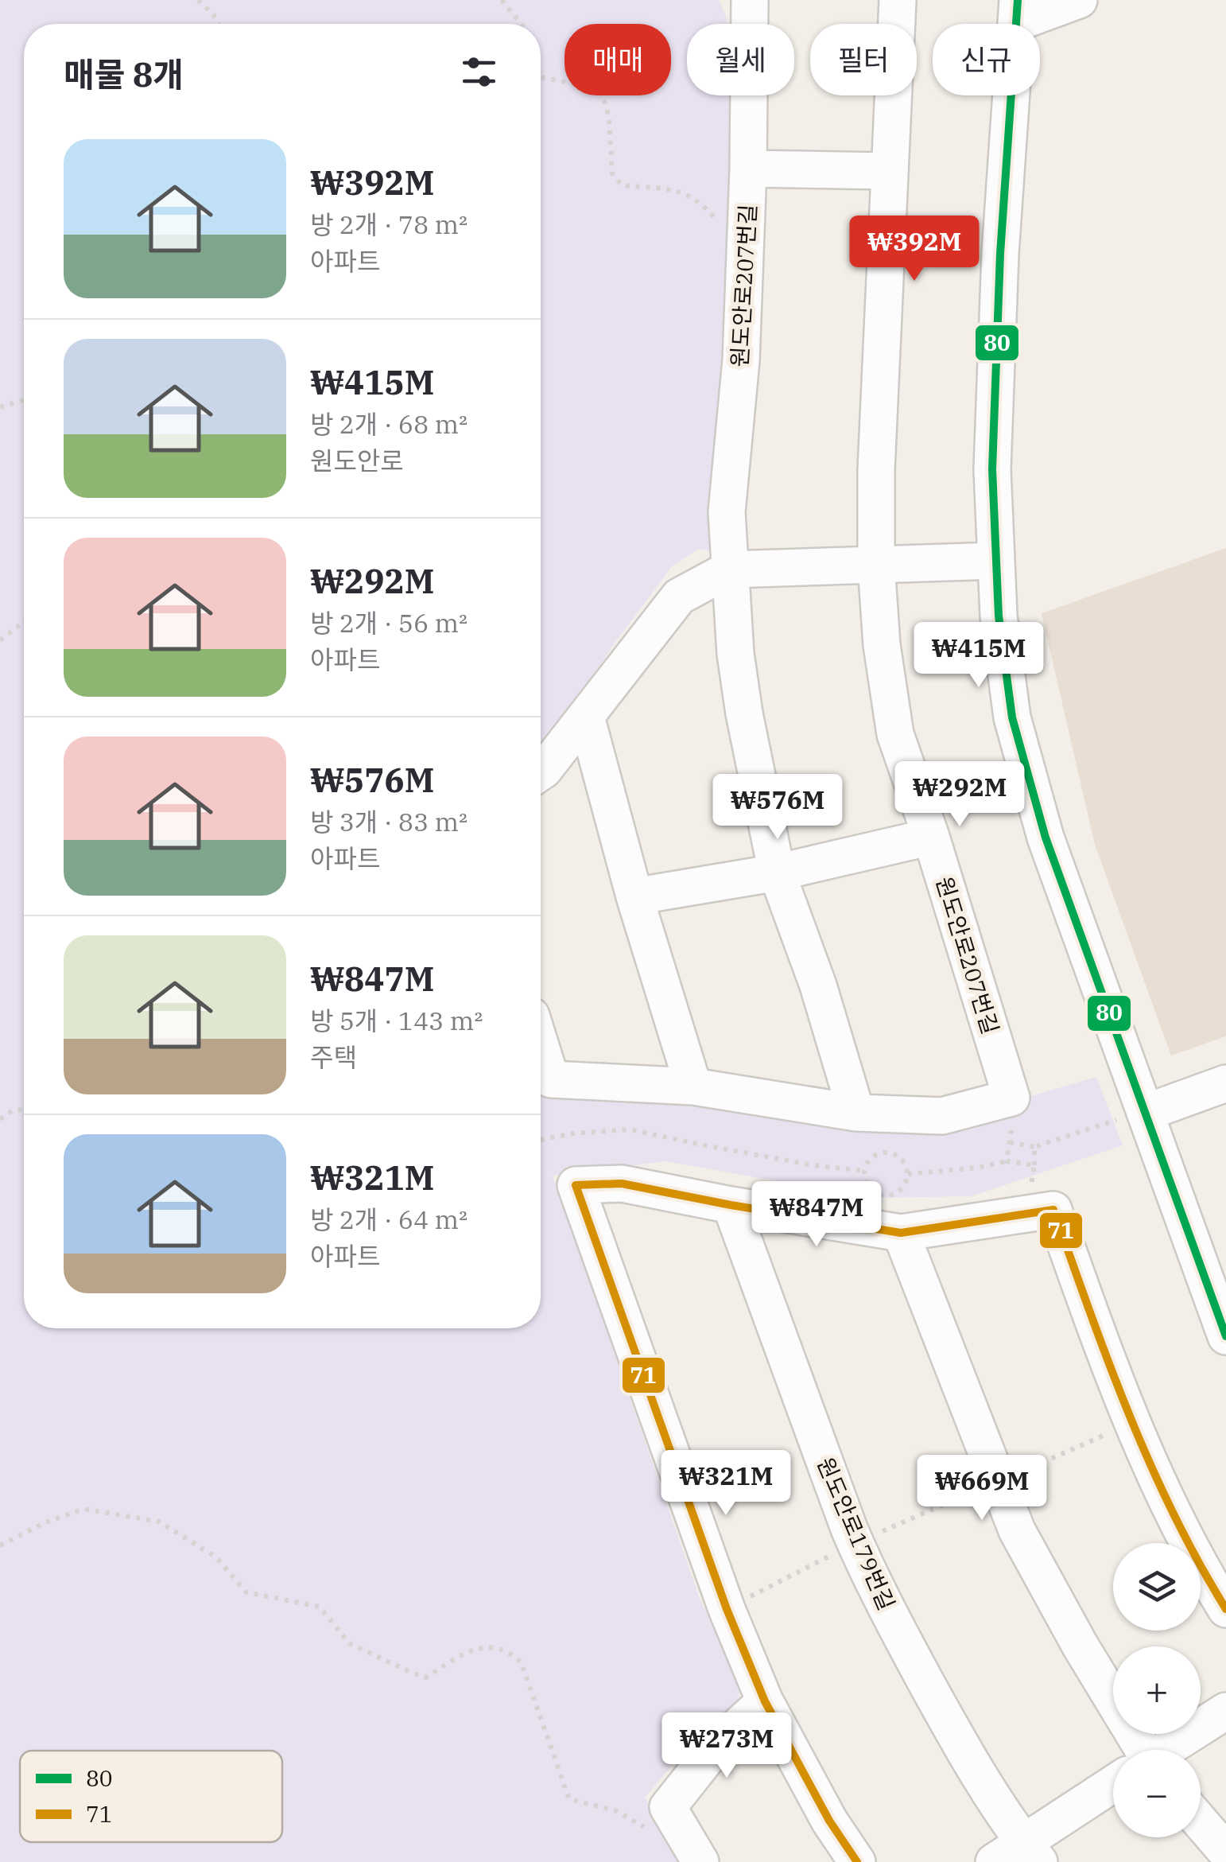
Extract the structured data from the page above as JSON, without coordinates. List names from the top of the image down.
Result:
{
  "streets": {
    "street": ["원도안로207번길", "원도안로179번길"]
  },
  "lines": ["transit line 80", "transit line 71"],
  "legend": ["80", "71"],
  "page": {
    "chip": [
      "매매",
      "월세",
      "필터",
      "신규"
    ],
    "heading": "매물 8개",
    "list": [
      {
        "name": "₩392M",
        "note": "방 2개 · 78 m² · 아파트"
      },
      {
        "name": "₩415M",
        "note": "방 2개 · 68 m² · 원도안로"
      },
      {
        "name": "₩292M",
        "note": "방 2개 · 56 m² · 아파트"
      },
      {
        "name": "₩576M",
        "note": "방 3개 · 83 m² · 아파트"
      },
      {
        "name": "₩847M",
        "note": "방 5개 · 143 m² · 주택"
      },
      {
        "name": "₩321M",
        "note": "방 2개 · 64 m² · 아파트"
      }
    ],
    "price": [
      "₩392M",
      "₩415M",
      "₩292M",
      "₩576M",
      "₩847M",
      "₩321M",
      "₩669M",
      "₩273M"
    ],
    "map_buttons": ["+", "−"]
  }
}
